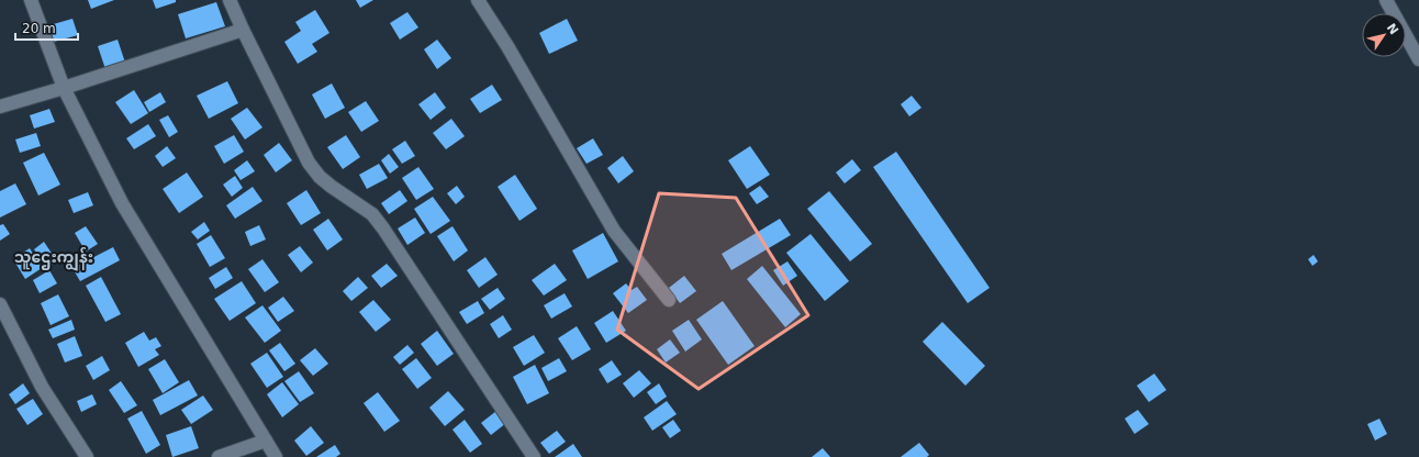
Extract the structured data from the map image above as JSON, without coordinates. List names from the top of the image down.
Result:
{
  "districts": ["သူဌေးကျွန်း"],
  "scale_bar": "20 m",
  "north": "top right"
}
